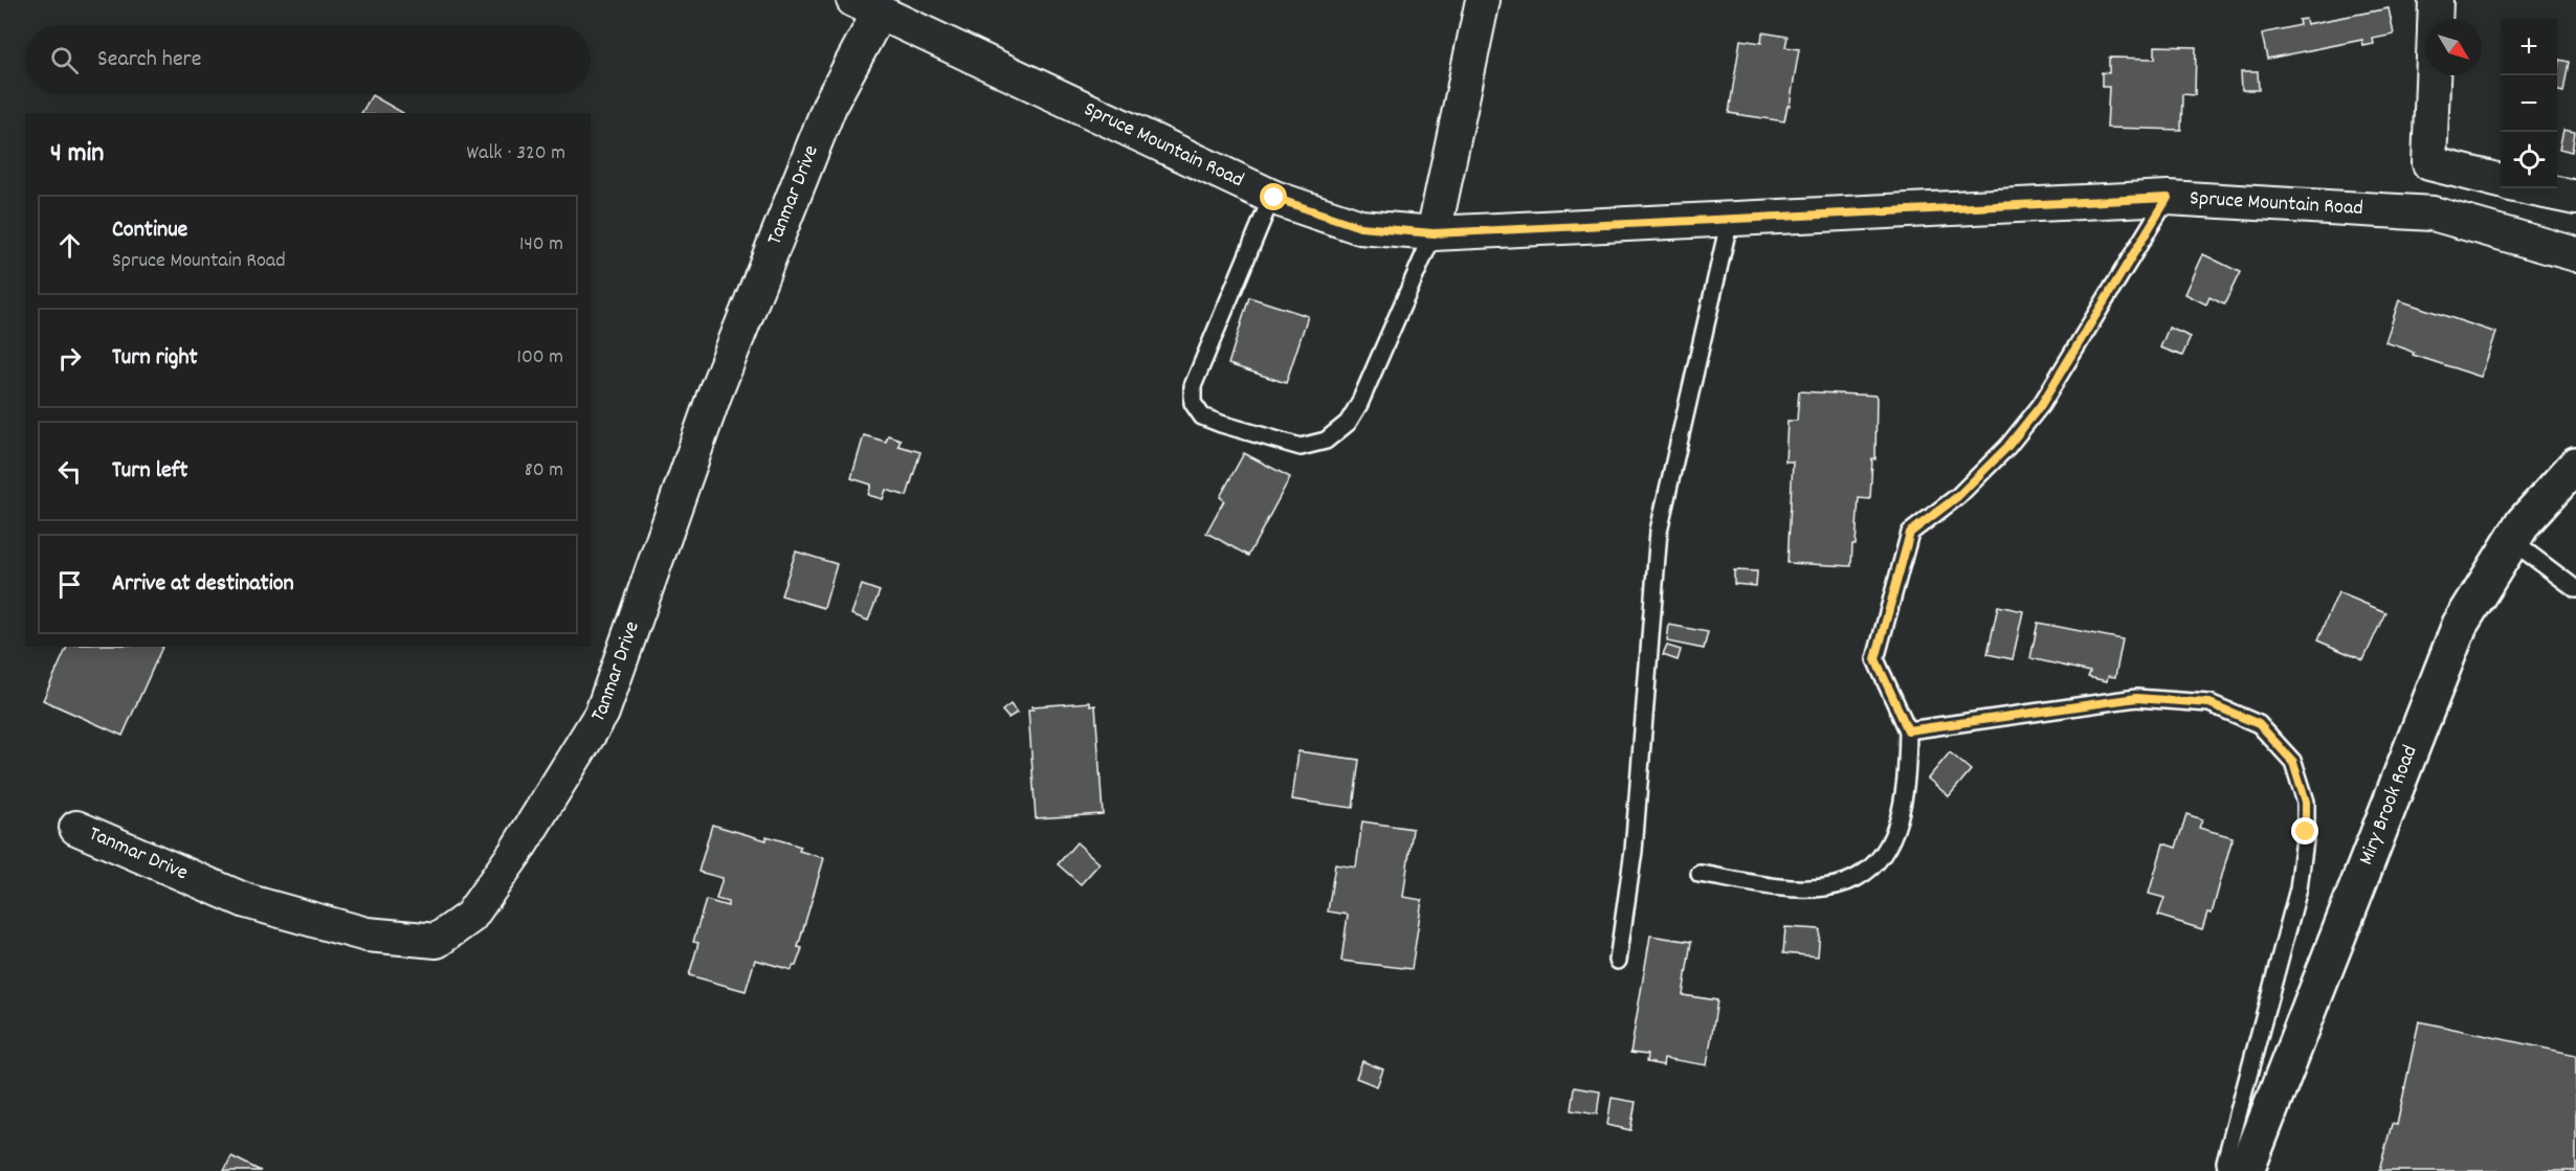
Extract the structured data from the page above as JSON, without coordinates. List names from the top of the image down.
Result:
{
  "streets": {
    "main road": ["Miry Brook Road"],
    "street": ["Spruce Mountain Road", "Tanmar Drive"]
  },
  "crossings": [
    ["Spruce Mountain Road", "Tanmar Drive"]
  ],
  "north": "bottom right",
  "page": {
    "map_buttons": ["+", "−"],
    "search": "Search here",
    "heading": ["4 min", "Walk · 320 m"],
    "list": [
      ["Continue", "Spruce Mountain Road", "140 m"],
      ["Turn right", "100 m"],
      ["Turn left", "80 m"],
      "Arrive at destination"
    ]
  }
}
